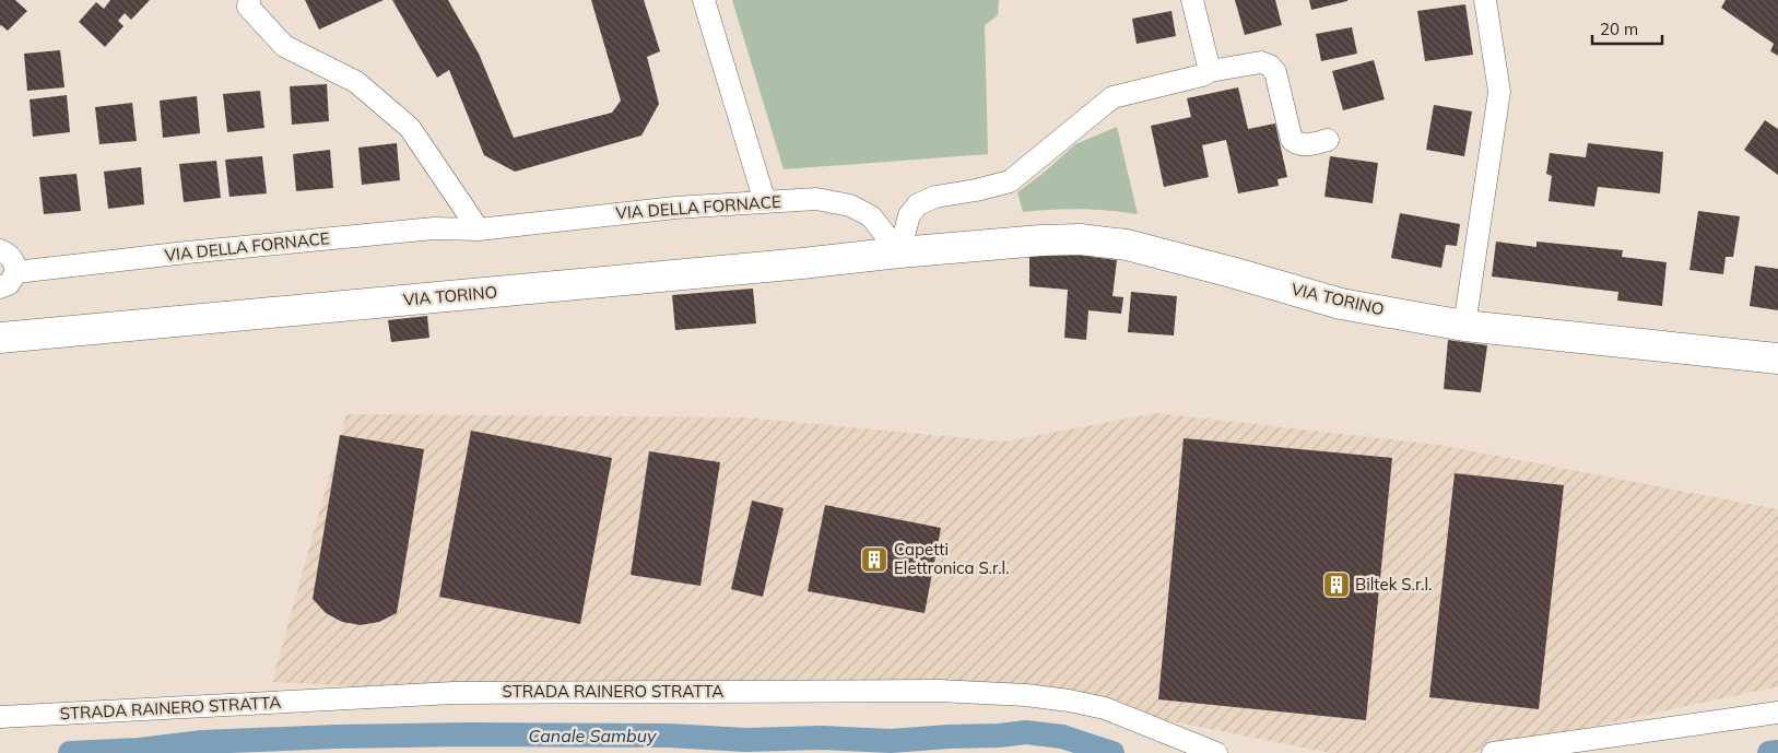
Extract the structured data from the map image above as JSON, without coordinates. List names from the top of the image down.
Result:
{
  "streets": {
    "main road": ["VIA TORINO"],
    "street": ["VIA DELLA FORNACE", "STRADA RAINERO STRATTA"]
  },
  "crossings": [
    ["VIA DELLA FORNACE", "VIA TORINO"]
  ],
  "water": ["Canale Sambuy"],
  "places": {
    "building": ["Capetti Elettronica S.r.l.", "Biltek S.r.l."]
  },
  "scale_bar": "20 m"
}
